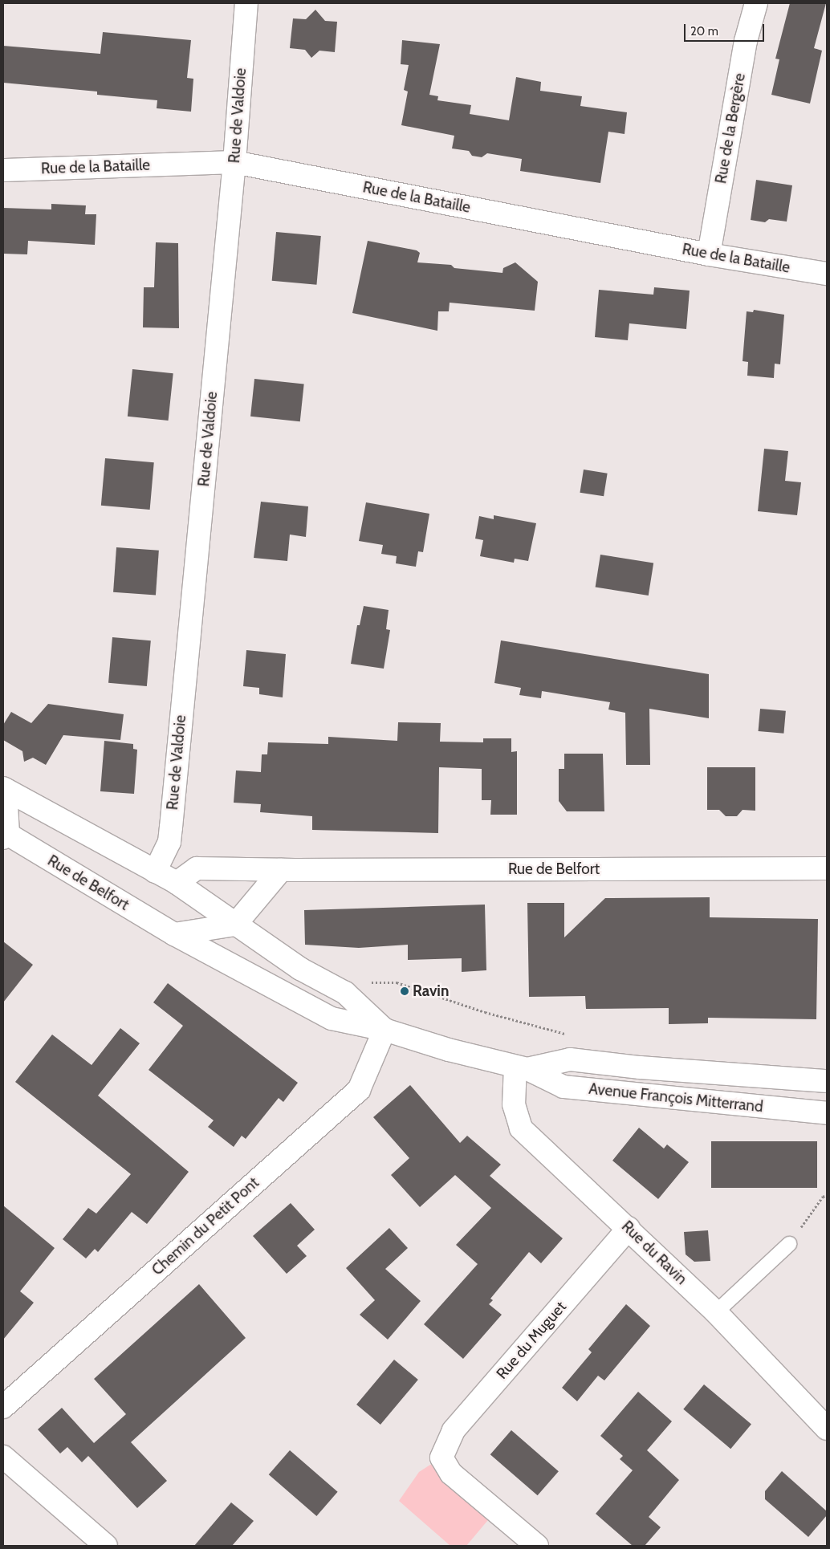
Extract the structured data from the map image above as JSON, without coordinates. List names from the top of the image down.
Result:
{
  "streets": {
    "street": [
      "Rue de Valdoie",
      "Rue de la Bergère",
      "Rue de la Bataille",
      "Rue de Belfort",
      "Avenue François Mitterrand",
      "Chemin du Petit Pont",
      "Rue du Ravin",
      "Rue du Muguet"
    ]
  },
  "crossings": [
    ["Rue de Valdoie", "Rue de la Bataille"],
    ["Rue de la Bergère", "Rue de la Bataille"],
    ["Rue de Belfort", "Avenue François Mitterrand"],
    ["Avenue François Mitterrand", "Chemin du Petit Pont"],
    ["Avenue François Mitterrand", "Rue du Ravin"],
    ["Rue du Ravin", "Rue du Muguet"]
  ],
  "places": ["Ravin"],
  "scale_bar": "20 m"
}
